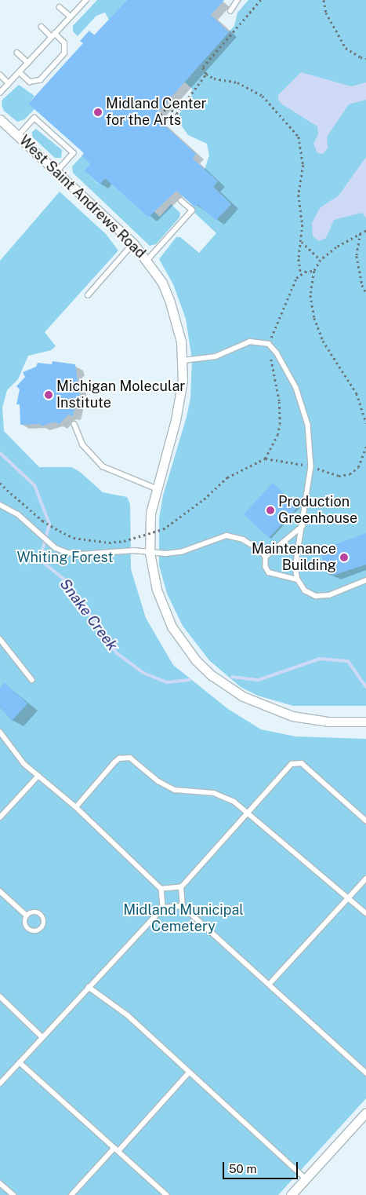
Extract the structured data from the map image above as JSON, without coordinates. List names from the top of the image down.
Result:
{
  "streets": {
    "street": ["West Saint Andrews Road"]
  },
  "water": ["Snake Creek"],
  "parks": ["Whiting Forest", "Midland Municipal Cemetery"],
  "places": [
    "Midland Center for the Arts",
    "Michigan Molecular Institute",
    "Production Greenhouse",
    "Maintenance Building"
  ],
  "scale_bar": "50 m"
}
